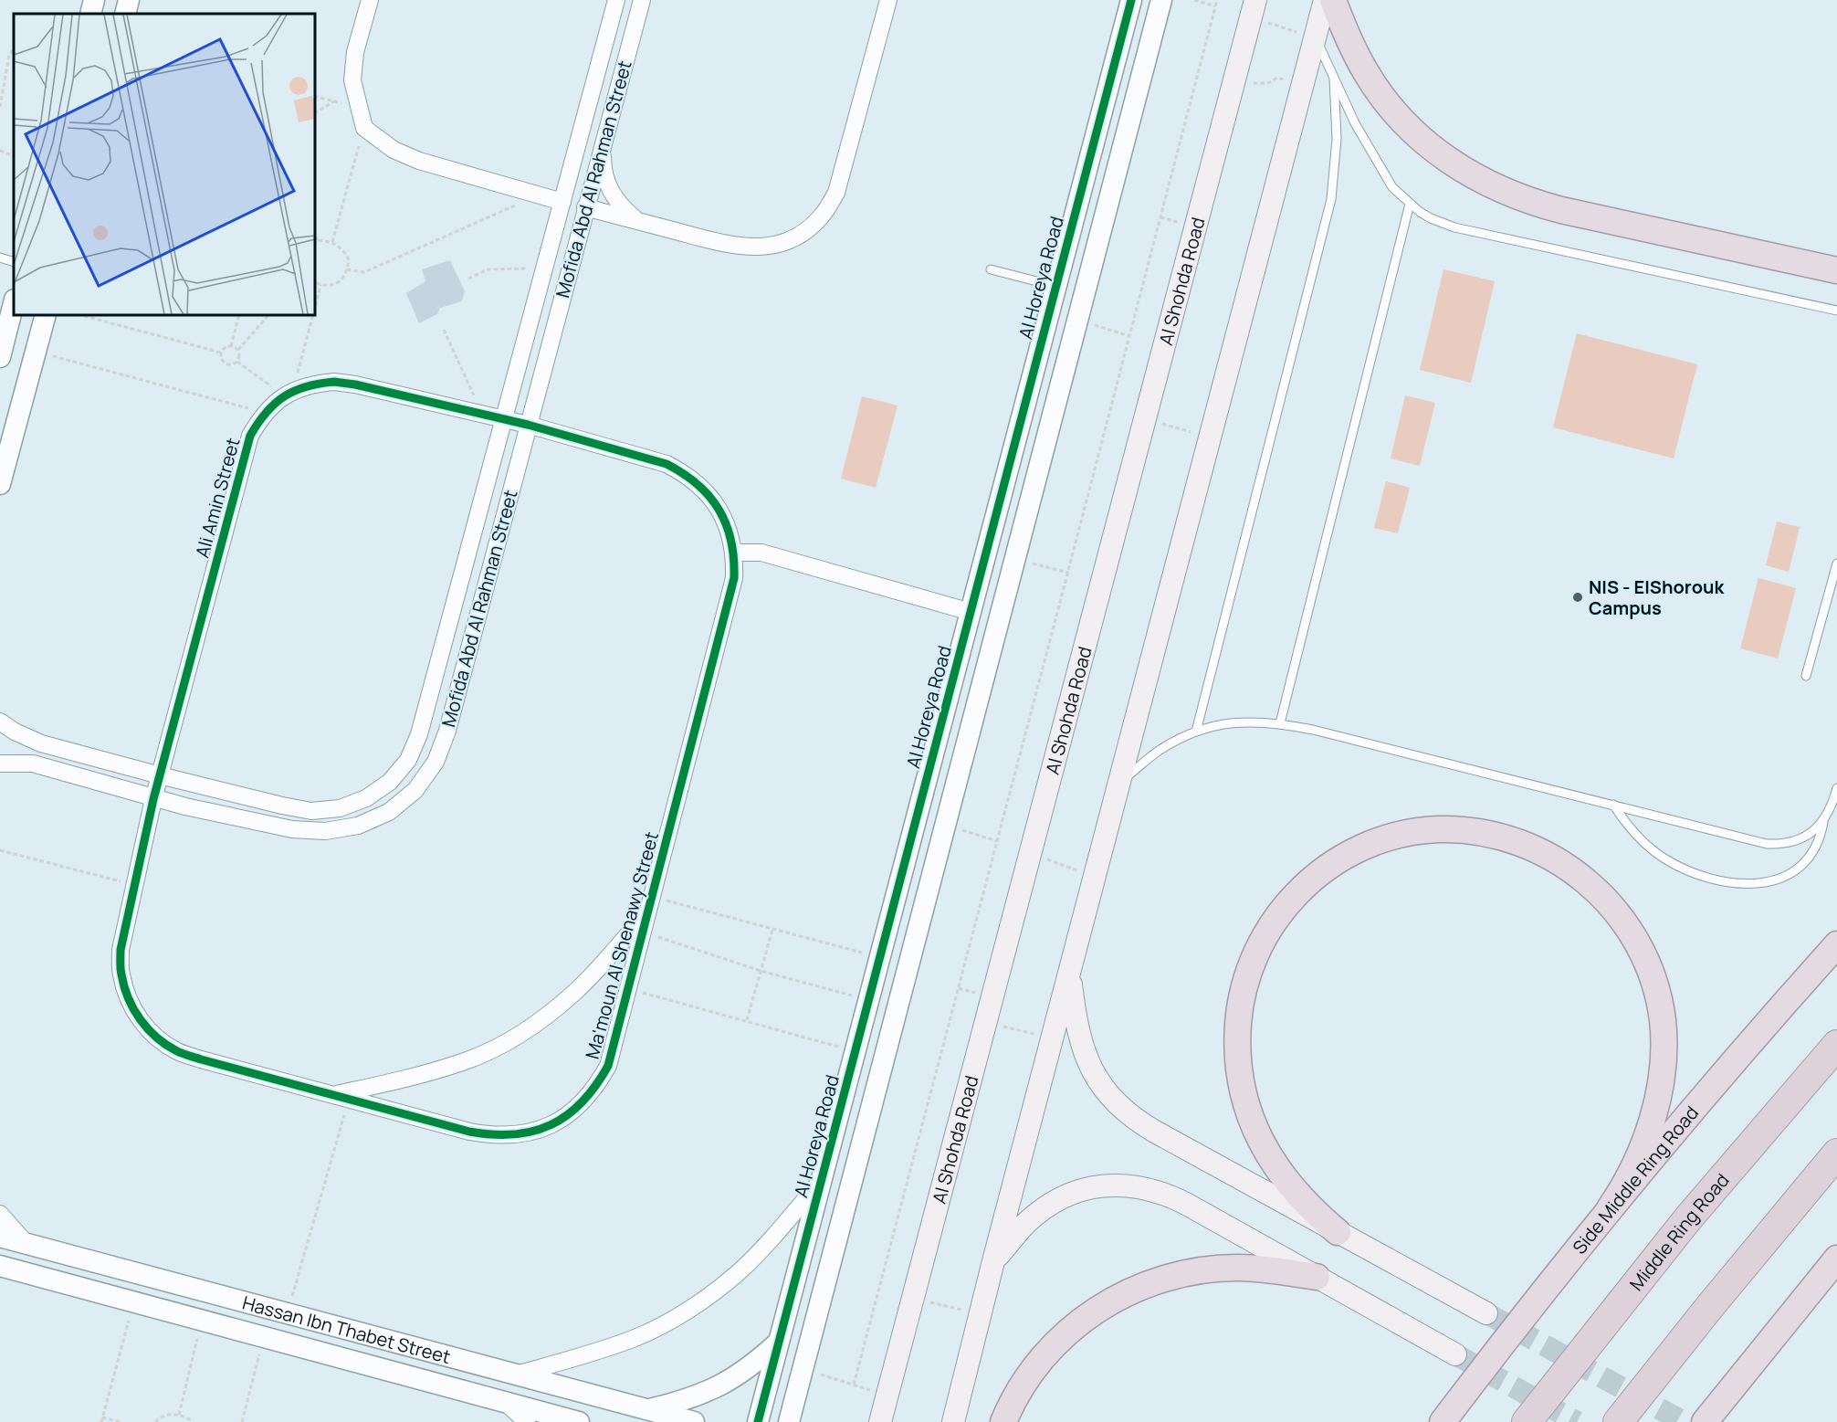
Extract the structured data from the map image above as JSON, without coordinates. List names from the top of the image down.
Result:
{
  "streets": {
    "highway": ["Side Middle Ring Road", "Middle Ring Road"],
    "main road": ["Al Shohda Road"],
    "street": [
      "Mofida Abd Al Rahman Street",
      "Al Horeya Road",
      "Ali Amin Street",
      "Ma'moun Al Shenawy Street",
      "Hassan Ibn Thabet Street"
    ]
  },
  "crossings": [
    ["Mofida Abd Al Rahman Street", "Ali Amin Street"],
    ["Mofida Abd Al Rahman Street", "Ma'moun Al Shenawy Street"],
    ["Ali Amin Street", "Ma'moun Al Shenawy Street"]
  ],
  "places": ["NIS - ElShorouk Campus"]
}
